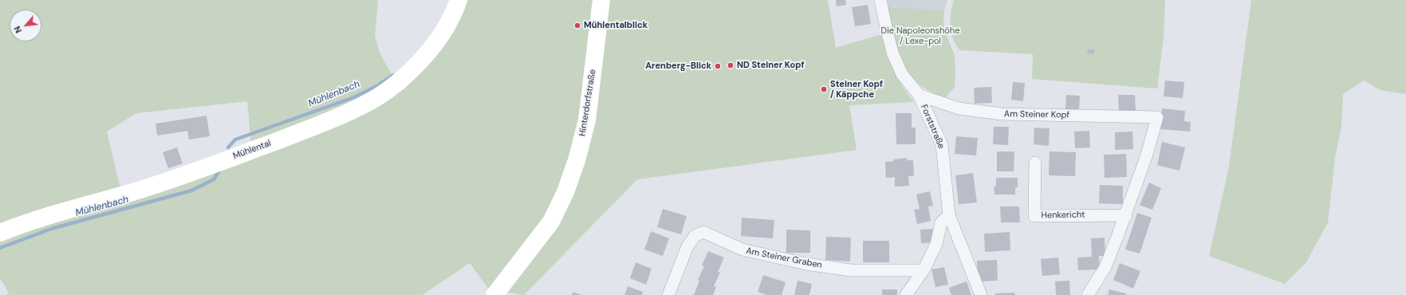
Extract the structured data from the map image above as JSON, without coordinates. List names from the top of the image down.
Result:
{
  "streets": {
    "street": [
      "Hinterdorfstraße",
      "Am Steiner Kopf",
      "Forststraße",
      "Mühlental",
      "Henkericht",
      "Am Steiner Graben"
    ]
  },
  "crossings": [
    ["Am Steiner Kopf", "Forststraße"],
    ["Am Steiner Kopf", "Henkericht"]
  ],
  "water": ["Mühlenbach"],
  "parks": ["Die Napoleonshöhe / Lexe-pol"],
  "places": [
    "Mühlentalblick",
    "ND Steiner Kopf",
    "Arenberg-Blick",
    "Steiner Kopf / Käppche"
  ],
  "north": "bottom left"
}
